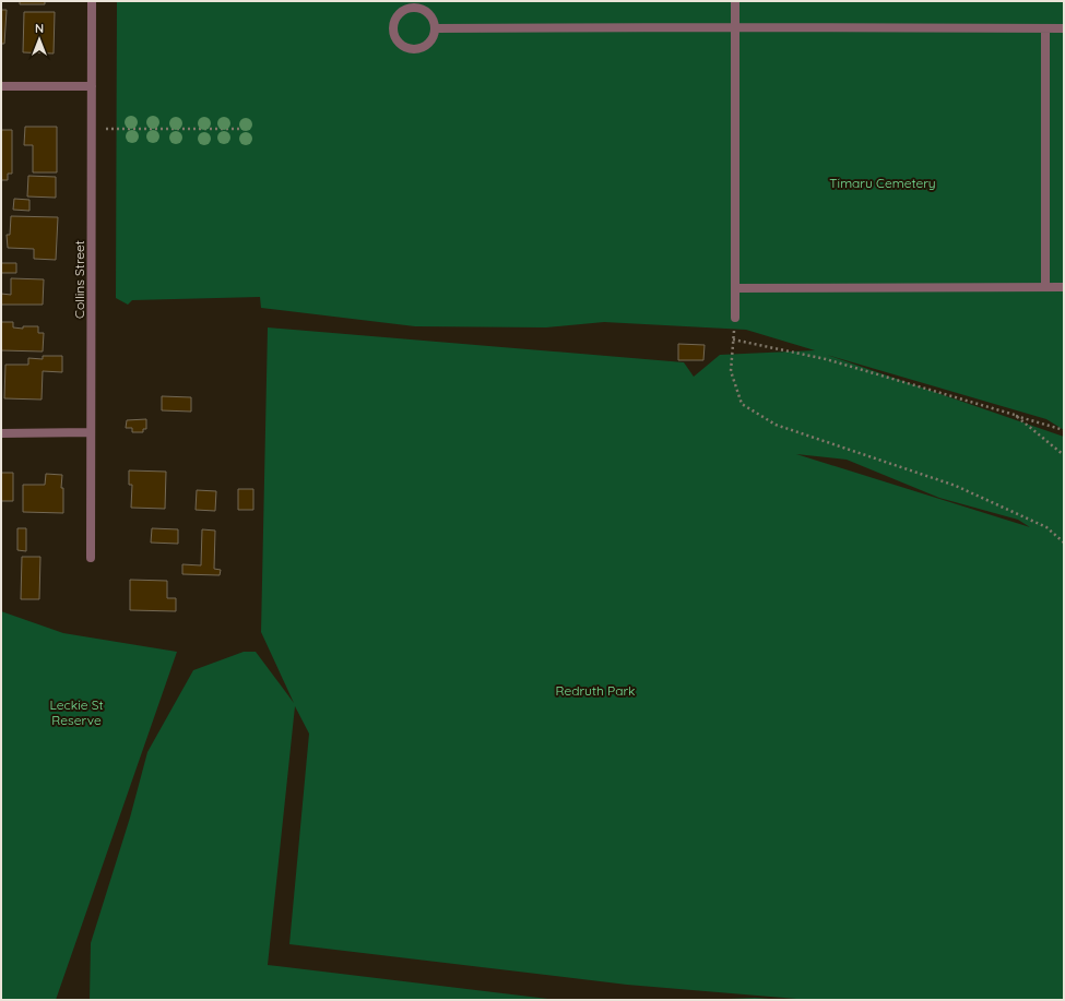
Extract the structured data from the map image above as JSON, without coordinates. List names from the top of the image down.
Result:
{
  "streets": {
    "street": ["Collins Street"]
  },
  "parks": ["Timaru Cemetery", "Redruth Park", "Leckie St Reserve"],
  "north": "top"
}
